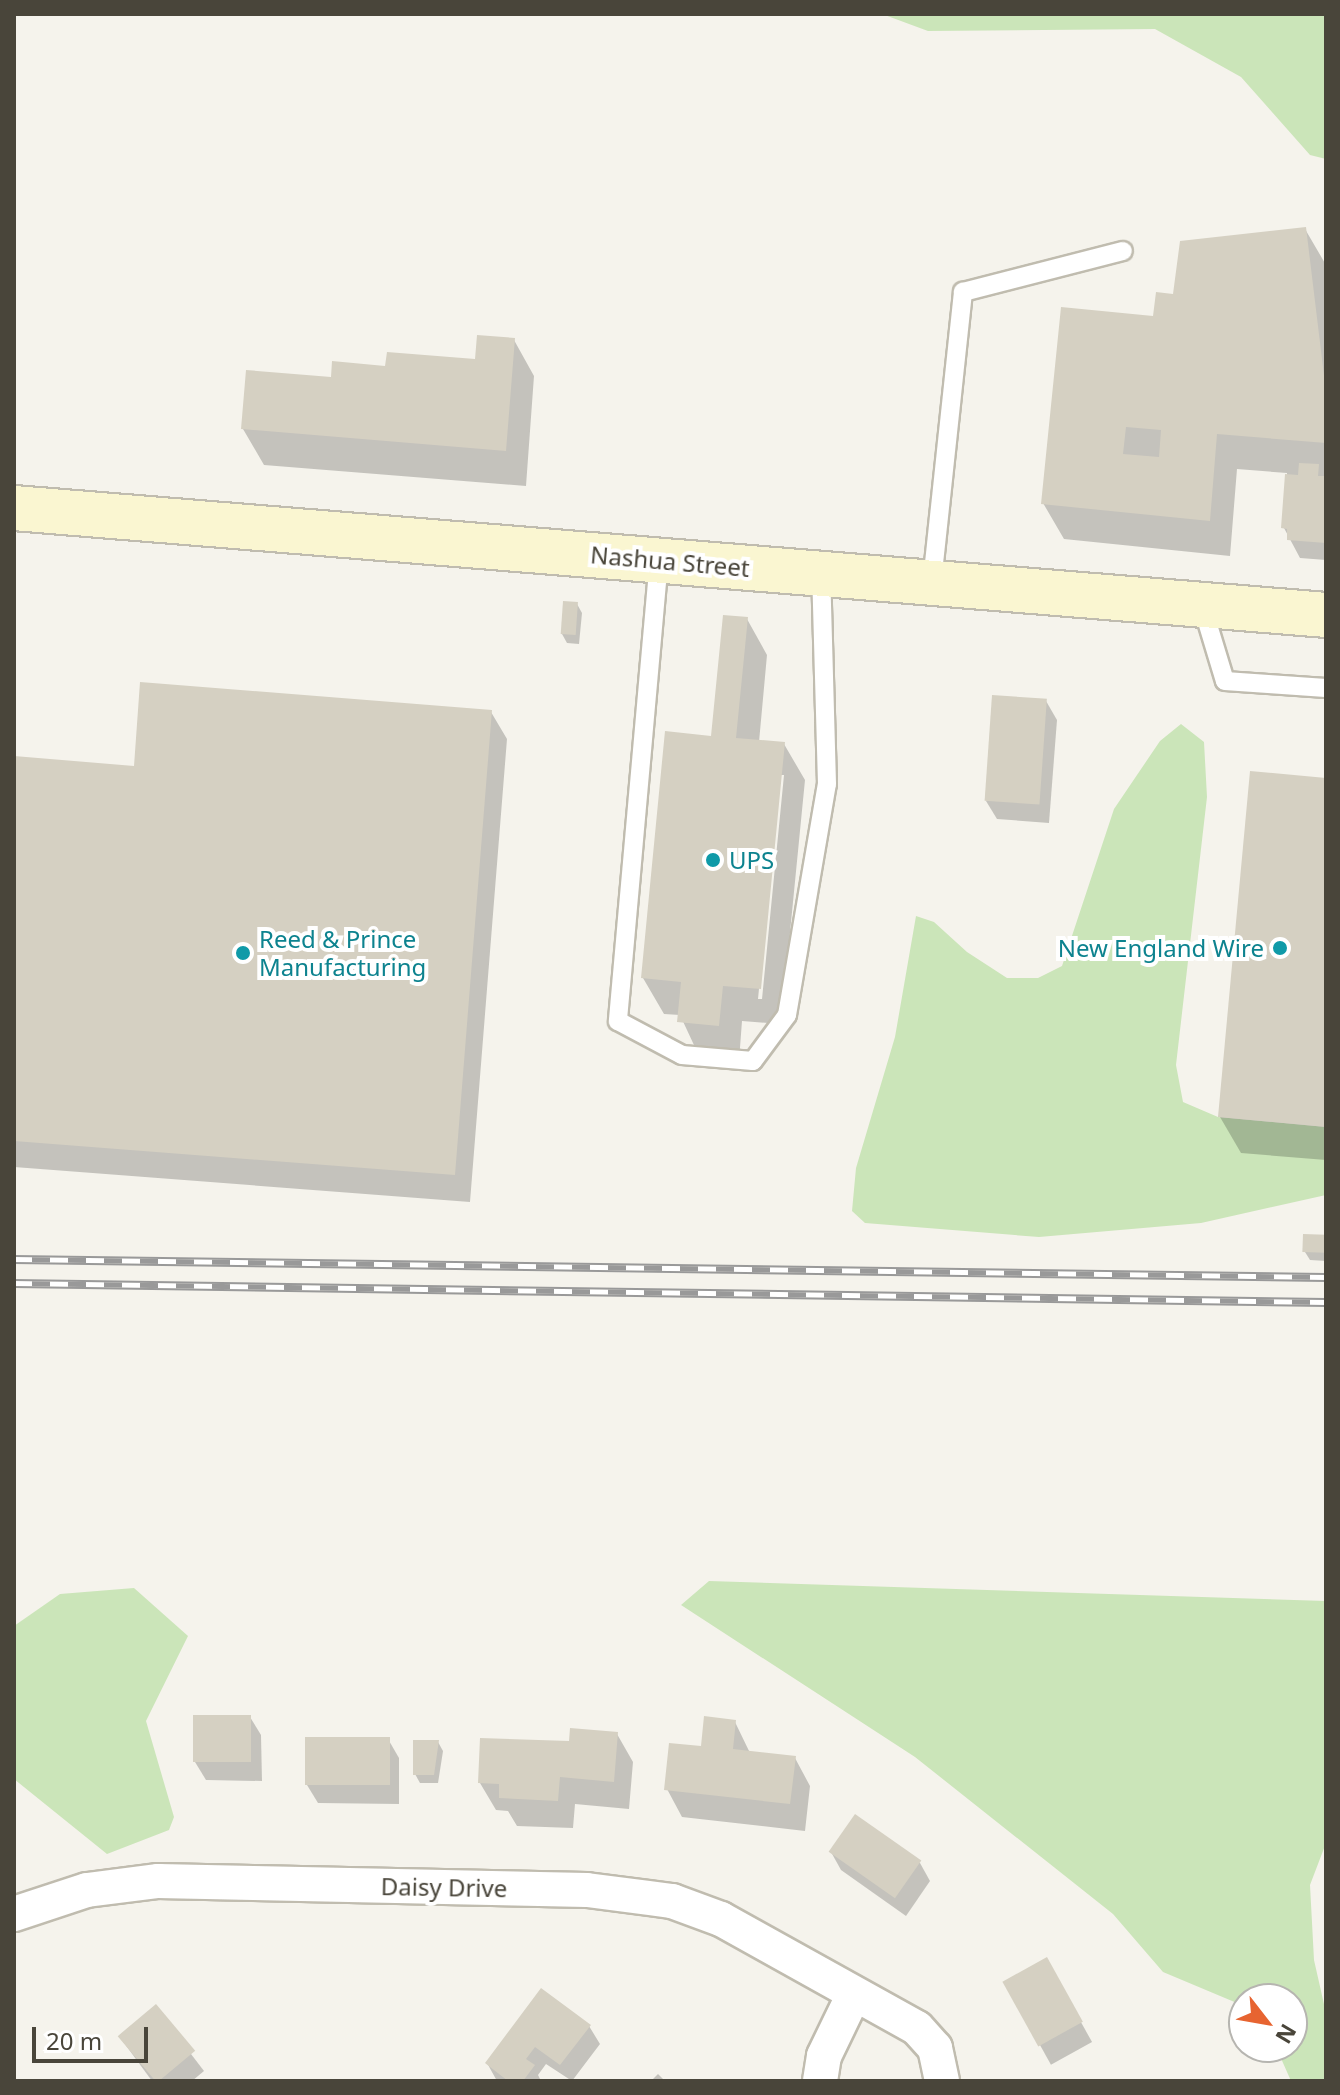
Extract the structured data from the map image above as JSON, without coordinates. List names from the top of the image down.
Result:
{
  "streets": {
    "main road": ["Nashua Street"],
    "street": ["Daisy Drive"]
  },
  "places": ["UPS", "New England Wire", "Reed & Prince Manufacturing"],
  "scale_bar": "20 m",
  "north": "bottom right"
}
